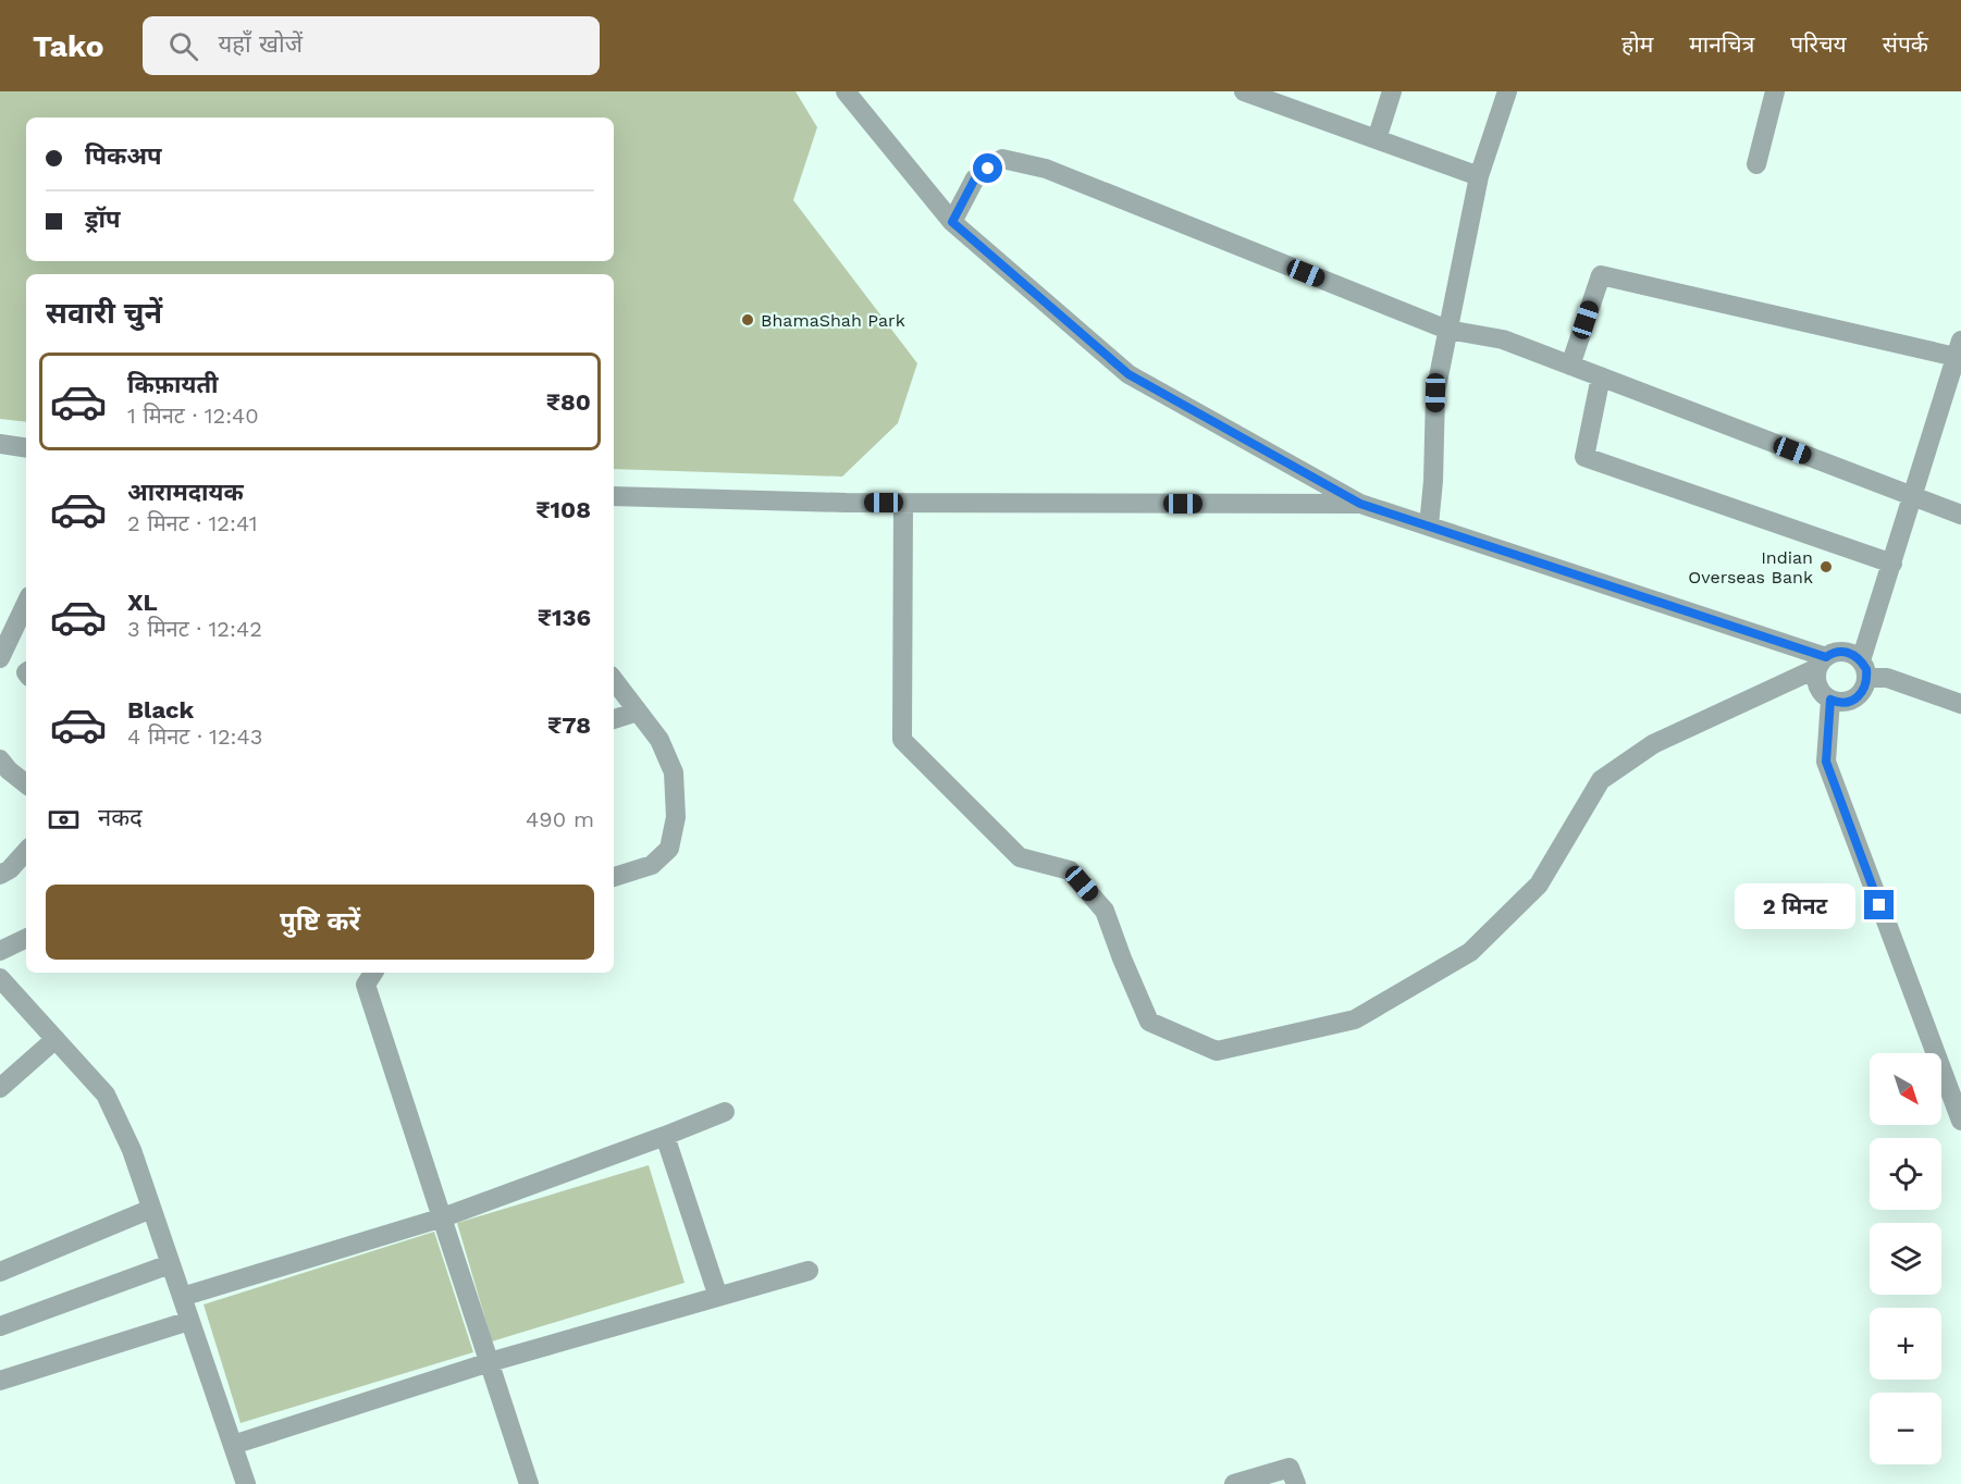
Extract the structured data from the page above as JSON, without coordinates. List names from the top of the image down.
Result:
{
  "places": ["BhamaShah Park", "Indian Overseas Bank"],
  "north": "bottom right",
  "page": {
    "header": "Tako",
    "search": "यहाँ खोजें",
    "nav": [
      "होम",
      "मानचित्र",
      "परिचय",
      "संपर्क"
    ],
    "banner": ["पिकअप", "ड्रॉप"],
    "heading": "सवारी चुनें",
    "list": [
      {
        "name": "किफ़ायती",
        "note": "1 मिनट · 12:40",
        "value": "₹80"
      },
      {
        "name": "आरामदायक",
        "note": "2 मिनट · 12:41",
        "value": "₹108"
      },
      {
        "name": "XL",
        "note": "3 मिनट · 12:42",
        "value": "₹136"
      },
      {
        "name": "Black",
        "note": "4 मिनट · 12:43",
        "value": "₹78"
      }
    ],
    "pay": ["नकद", "490 m"],
    "buttons": "पुष्टि करें",
    "bubble": "2 मिनट",
    "map_buttons": ["+", "−"]
  }
}
